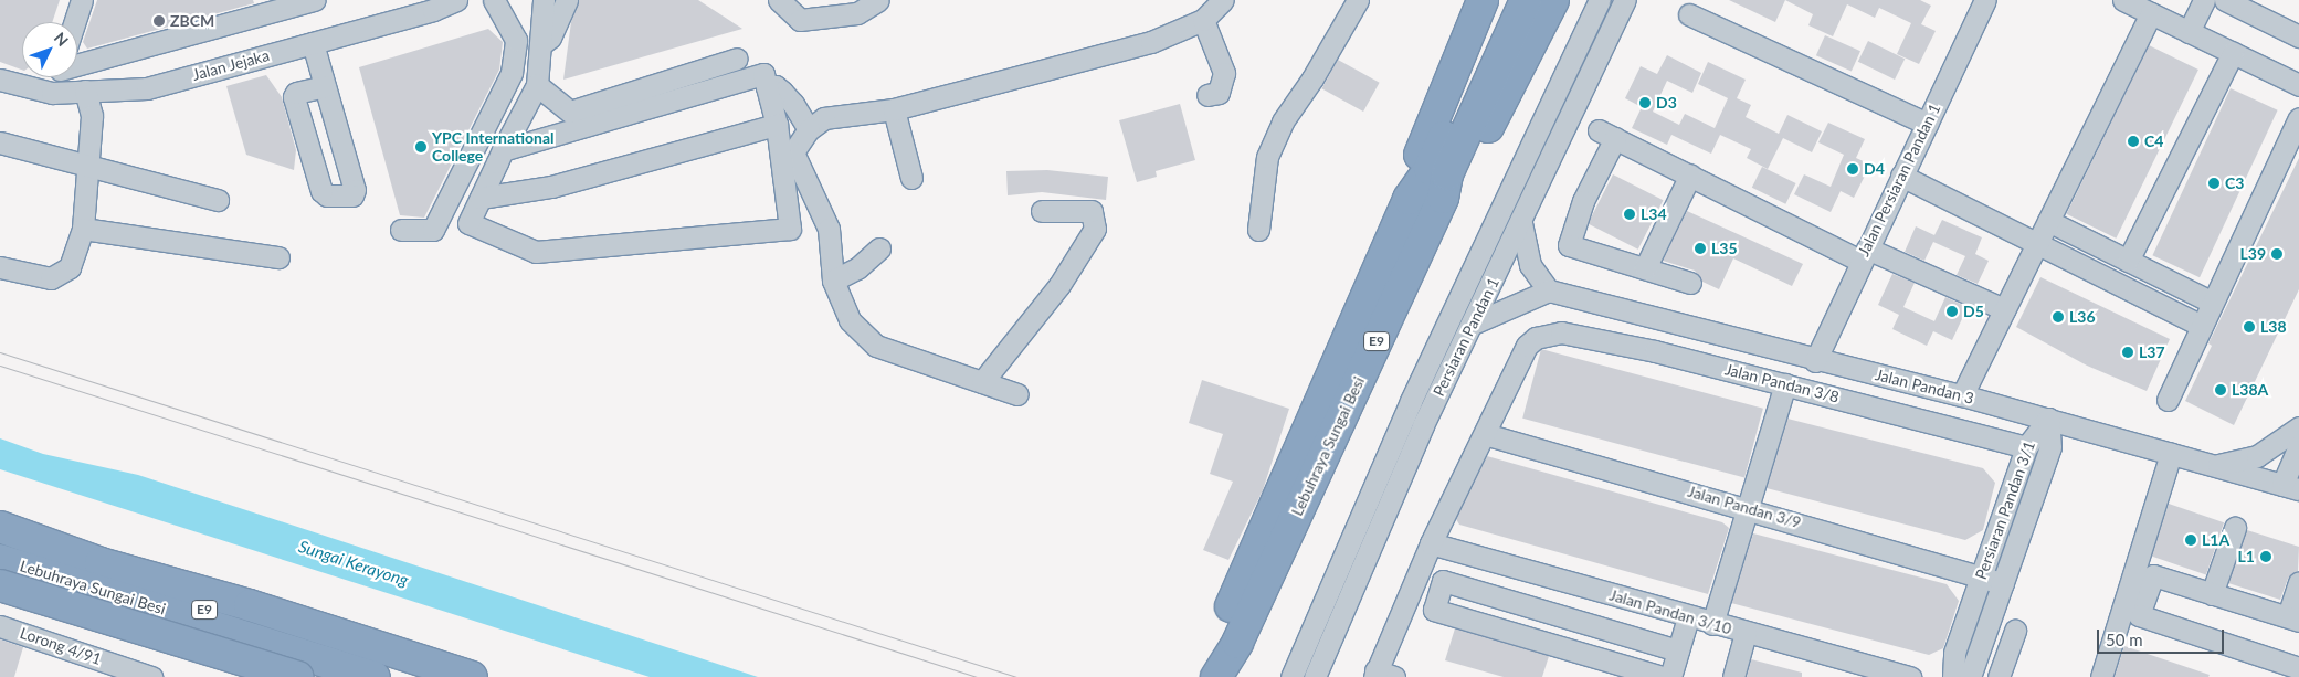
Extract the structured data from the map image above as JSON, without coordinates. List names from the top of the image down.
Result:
{
  "streets": {
    "highway": ["E9", "Lebuhraya Sungai Besi"],
    "street": [
      "Jalan Jejaka",
      "Jalan Persiaran Pandan 1",
      "Persiaran Pandan 1",
      "Jalan Pandan 3/8",
      "Jalan Pandan 3",
      "Jalan Pandan 3/9",
      "Persiaran Pandan 3/1",
      "Jalan Pandan 3/10",
      "Lorong 4/91"
    ]
  },
  "crossings": [
    ["Jalan Persiaran Pandan 1", "Jalan Pandan 3"],
    ["Jalan Pandan 3/8", "Jalan Pandan 3/9"],
    ["Jalan Pandan 3/8", "Persiaran Pandan 3/1"],
    ["Jalan Pandan 3", "Persiaran Pandan 3/1"],
    ["Jalan Pandan 3/9", "Persiaran Pandan 3/1"]
  ],
  "water": ["Sungai Kerayong"],
  "places": [
    "ZBCM",
    "D3",
    "C4",
    "YPC International College",
    "D4",
    "C3",
    "L34",
    "L35",
    "L39",
    "D5",
    "L36",
    "L38",
    "L37",
    "L38A",
    "L1A",
    "L1"
  ],
  "scale_bar": "50 m",
  "north": "top right"
}
